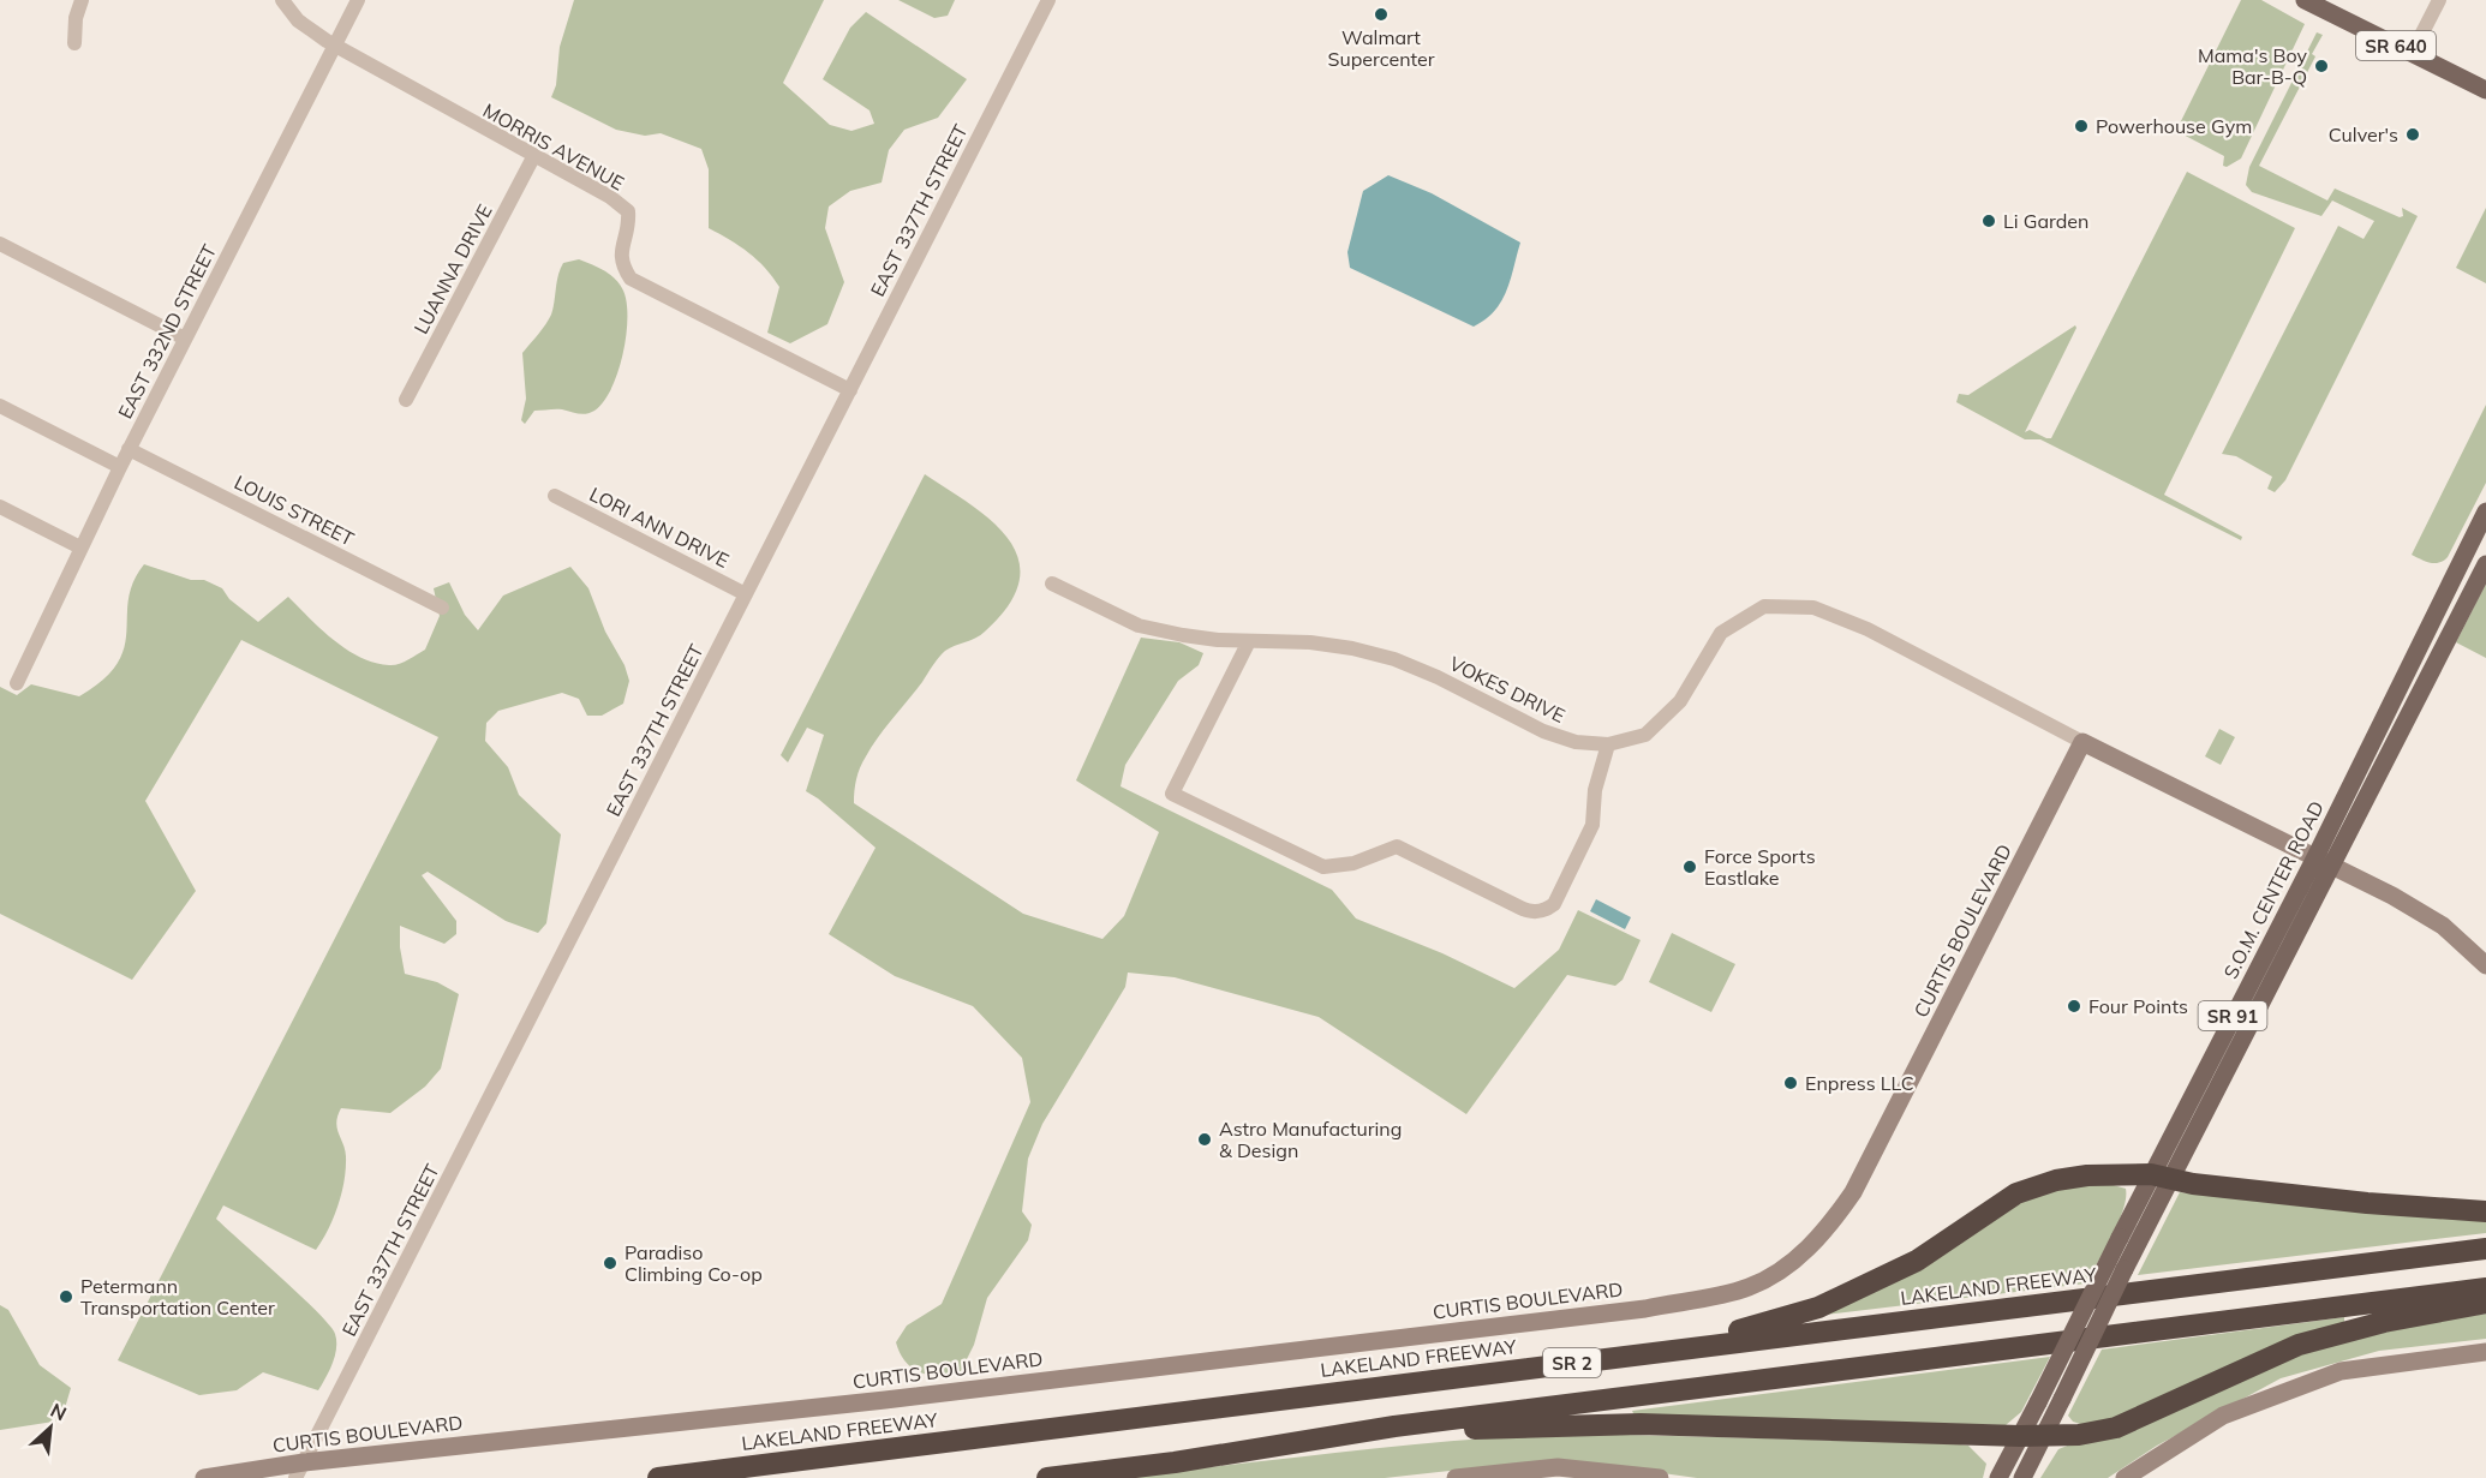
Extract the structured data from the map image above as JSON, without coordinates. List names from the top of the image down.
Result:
{
  "streets": {
    "highway": ["LAKELAND FREEWAY", "SR 2"],
    "main road": ["SR 640", "S.O.M. CENTER ROAD", "SR 91"],
    "street": [
      "MORRIS AVENUE",
      "EAST 337TH STREET",
      "LUANNA DRIVE",
      "EAST 332ND STREET",
      "LOUIS STREET",
      "LORI ANN DRIVE",
      "VOKES DRIVE",
      "CURTIS BOULEVARD"
    ]
  },
  "crossings": [
    ["MORRIS AVENUE", "EAST 337TH STREET"],
    ["MORRIS AVENUE", "LUANNA DRIVE"],
    ["MORRIS AVENUE", "EAST 332ND STREET"],
    ["EAST 337TH STREET", "LORI ANN DRIVE"],
    ["EAST 337TH STREET", "CURTIS BOULEVARD"],
    ["EAST 332ND STREET", "LOUIS STREET"],
    ["VOKES DRIVE", "CURTIS BOULEVARD"]
  ],
  "places": [
    "Walmart Supercenter",
    "Mama's Boy Bar-B-Q",
    "Powerhouse Gym",
    "Culver's",
    "Li Garden",
    "Force Sports Eastlake",
    "Four Points",
    "Enpress LLC",
    "Astro Manufacturing & Design",
    "Paradiso Climbing Co-op",
    "Petermann Transportation Center"
  ],
  "north": "top right"
}
